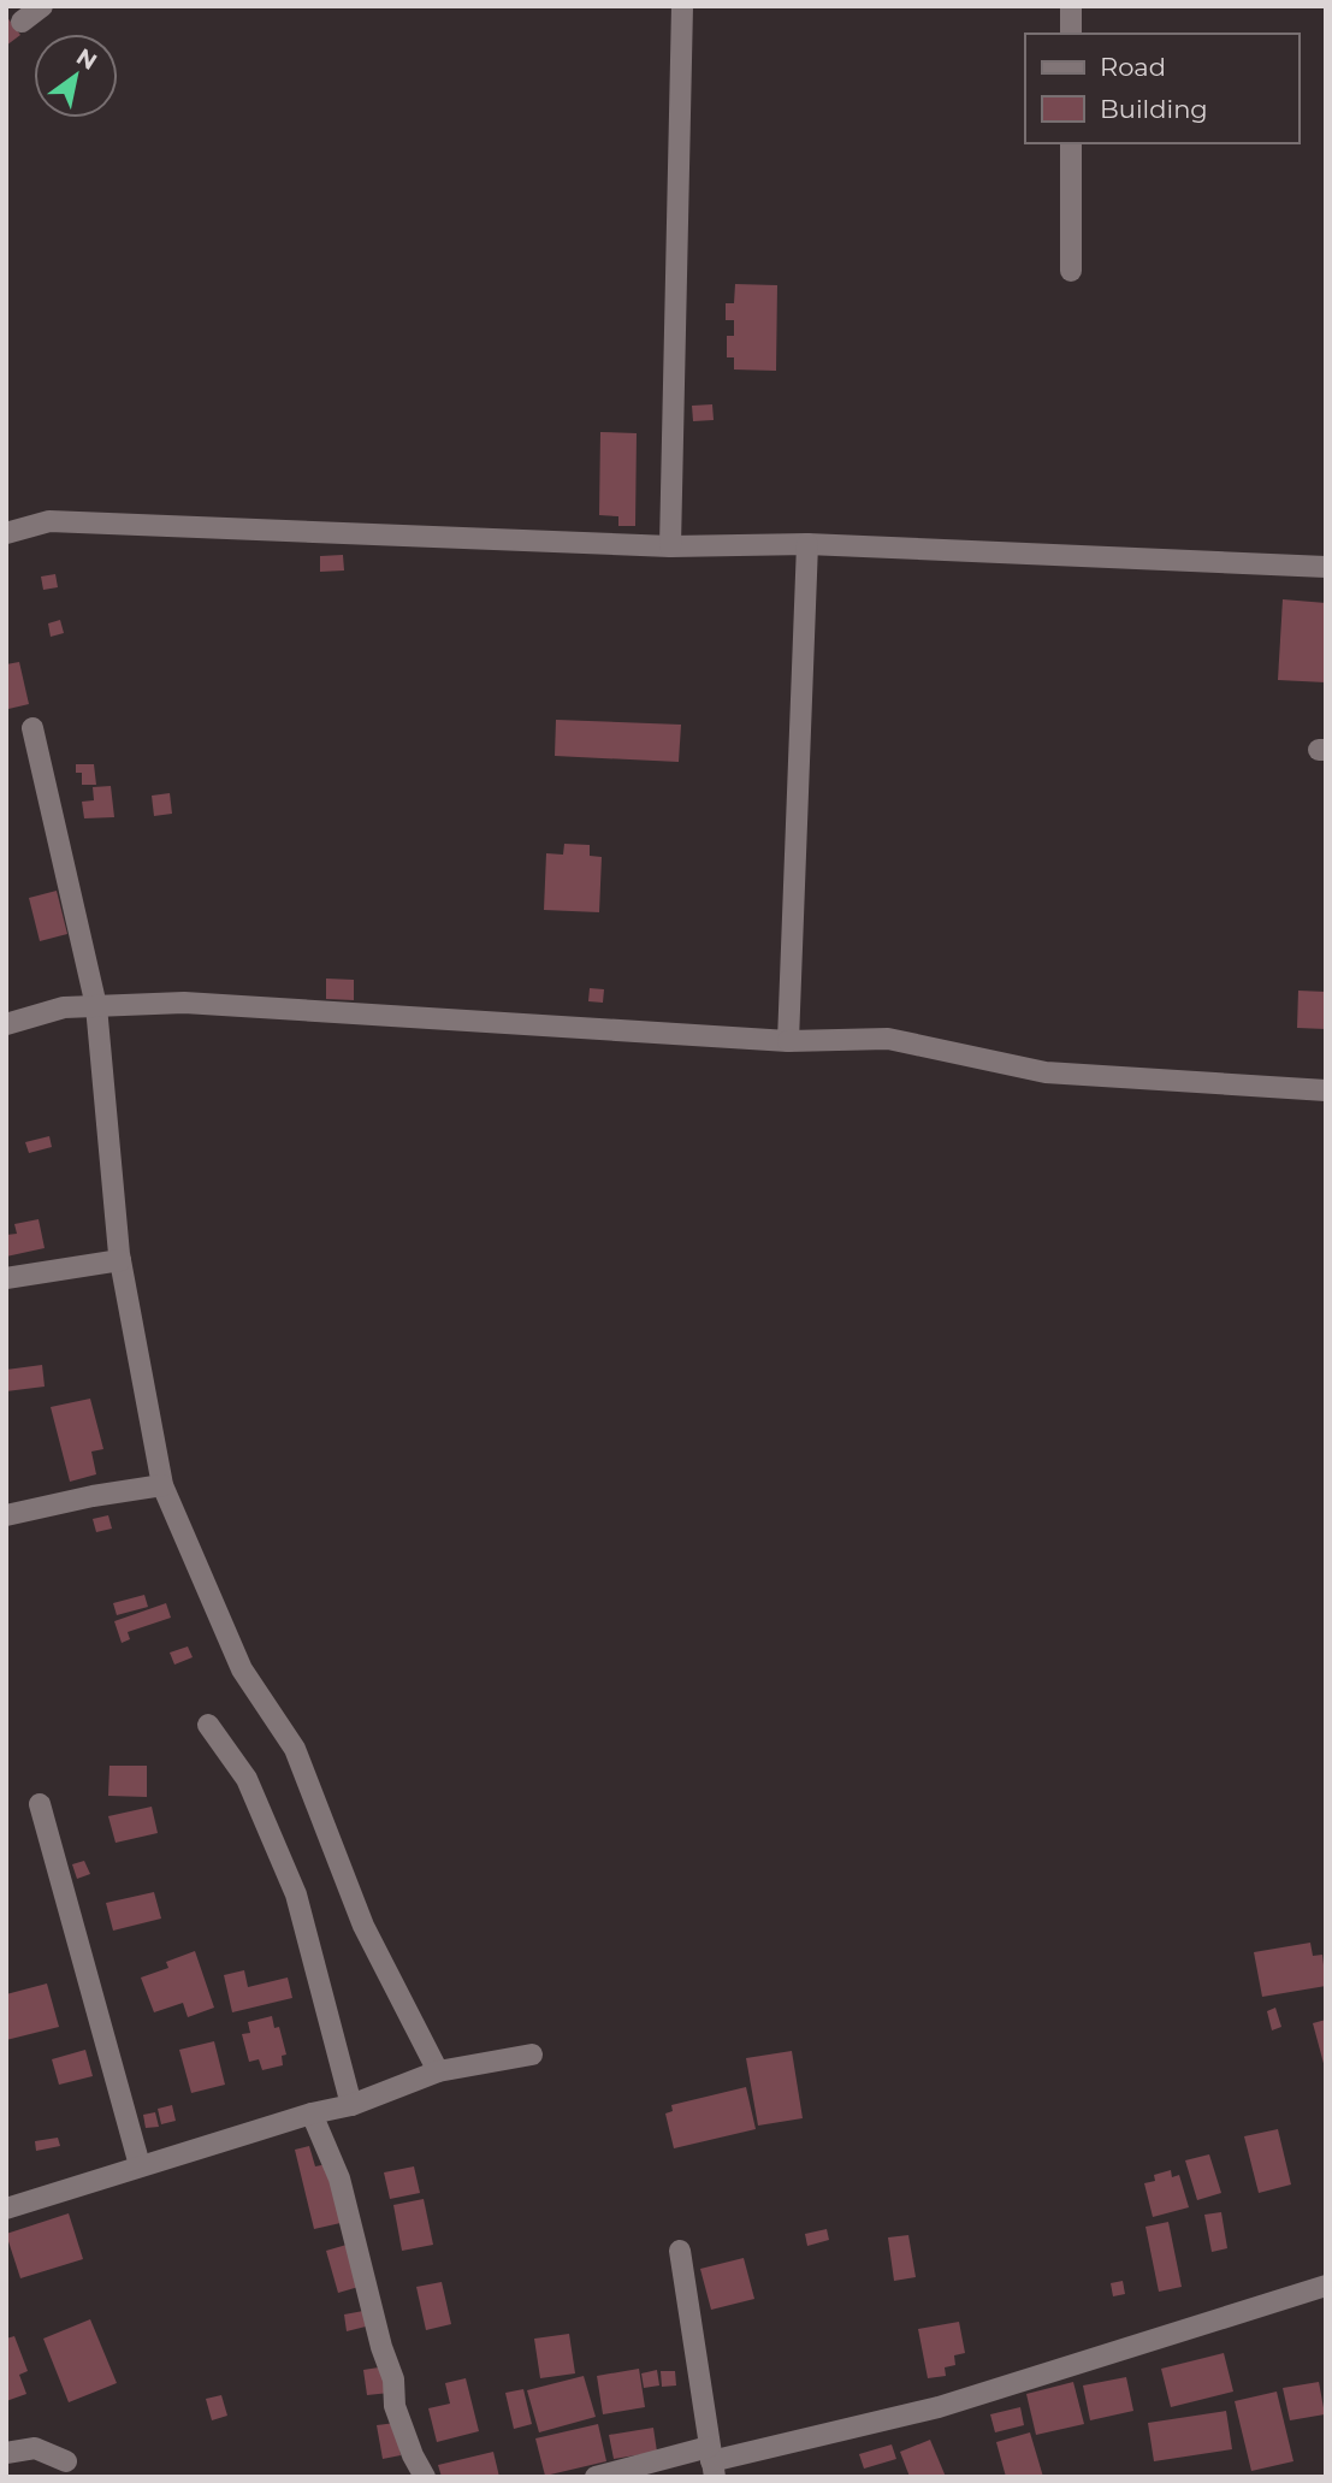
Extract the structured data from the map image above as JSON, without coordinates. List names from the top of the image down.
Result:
{
  "legend": ["Road", "Building"],
  "north": "top right"
}
